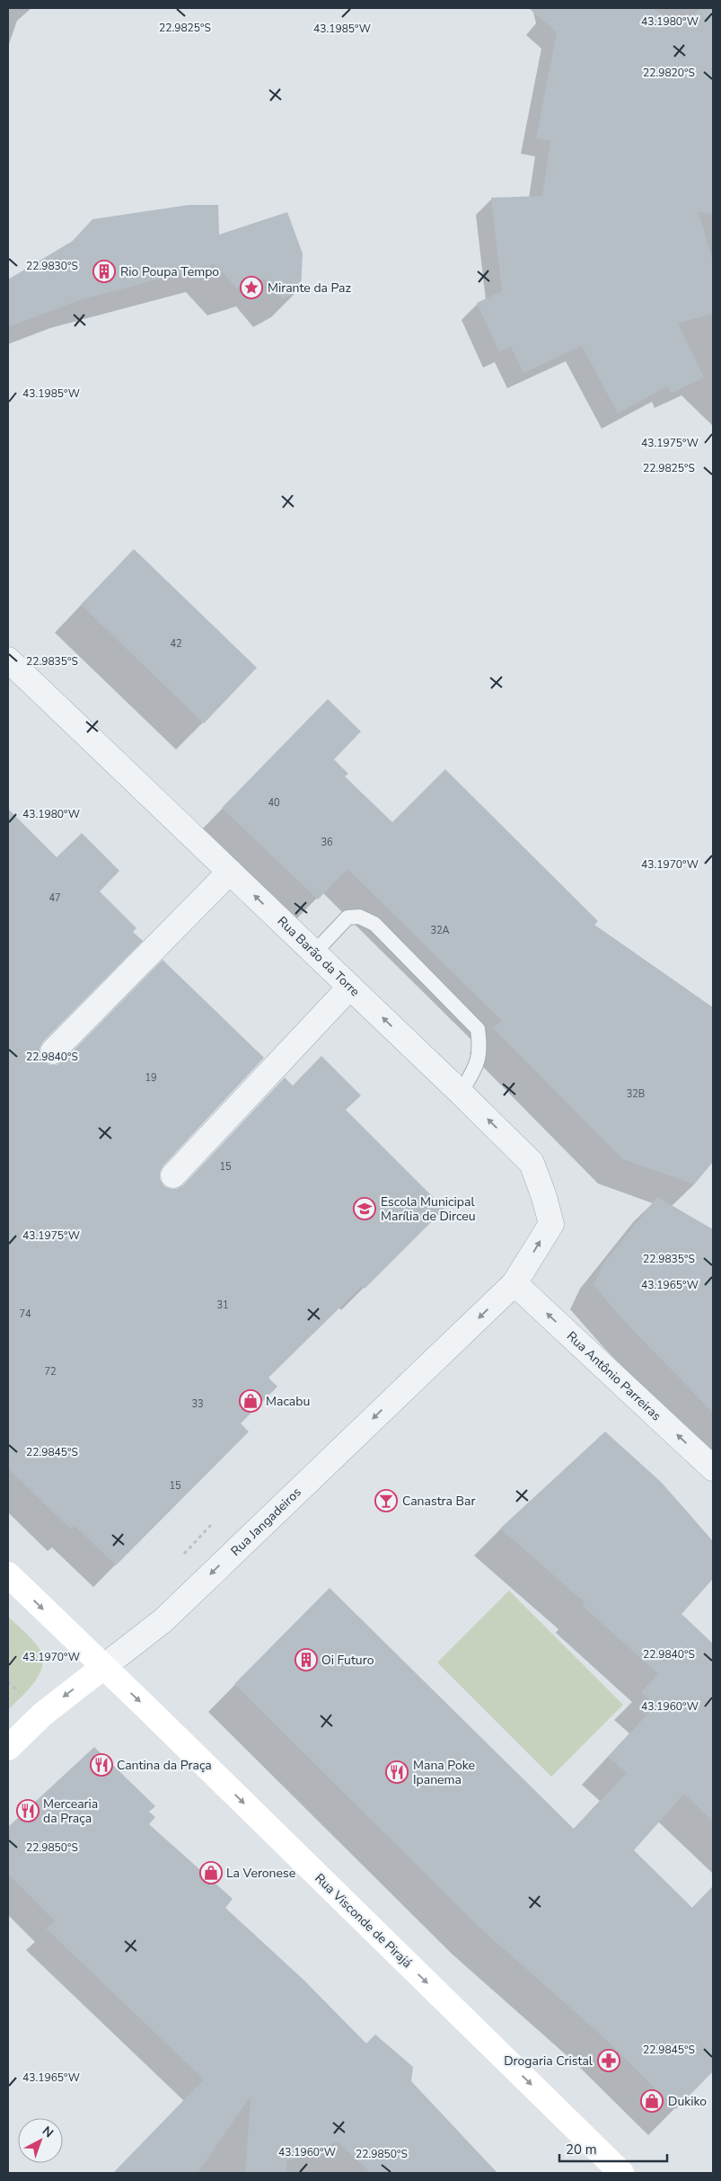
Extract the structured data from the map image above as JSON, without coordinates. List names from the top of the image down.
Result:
{
  "streets": {
    "main road": ["Rua Jangadeiros", "Rua Visconde de Pirajá"],
    "street": ["Rua Barão da Torre", "Rua Antônio Parreiras"]
  },
  "crossings": [
    ["Rua Barão da Torre", "Rua Antônio Parreiras"],
    ["Rua Barão da Torre", "Rua Jangadeiros"],
    ["Rua Antônio Parreiras", "Rua Jangadeiros"],
    ["Rua Jangadeiros", "Rua Visconde de Pirajá"]
  ],
  "one_way": [
    "Rua Barão da Torre",
    "Rua Antônio Parreiras",
    "Rua Jangadeiros",
    "Rua Visconde de Pirajá"
  ],
  "places": {
    "building": ["Rio Poupa Tempo", "Oi Futuro"],
    "place": ["Mirante da Paz"],
    "school or university": ["Escola Municipal Marília de Dirceu"],
    "shop": ["Macabu", "La Veronese", "Dukiko"],
    "bar": ["Canastra Bar"],
    "restaurant": ["Cantina da Praça", "Mana Poke Ipanema", "Mercearia da Praça"],
    "pharmacy": ["Drogaria Cristal"]
  },
  "house_numbers": [
    "42",
    "40",
    "36",
    "47",
    "32A",
    "19",
    "32B",
    "15",
    "31",
    "74",
    "72",
    "33",
    "15"
  ],
  "scale_bar": "20 m",
  "north": "top right",
  "coordinates": [
    "43.1980°W",
    "22.9825°S",
    "43.1985°W",
    "22.9820°S",
    "22.9830°S",
    "43.1975°W",
    "22.9835°S",
    "43.1970°W",
    "22.9840°S",
    "43.1965°W",
    "22.9845°S",
    "43.1960°W",
    "22.9850°S"
  ]
}
